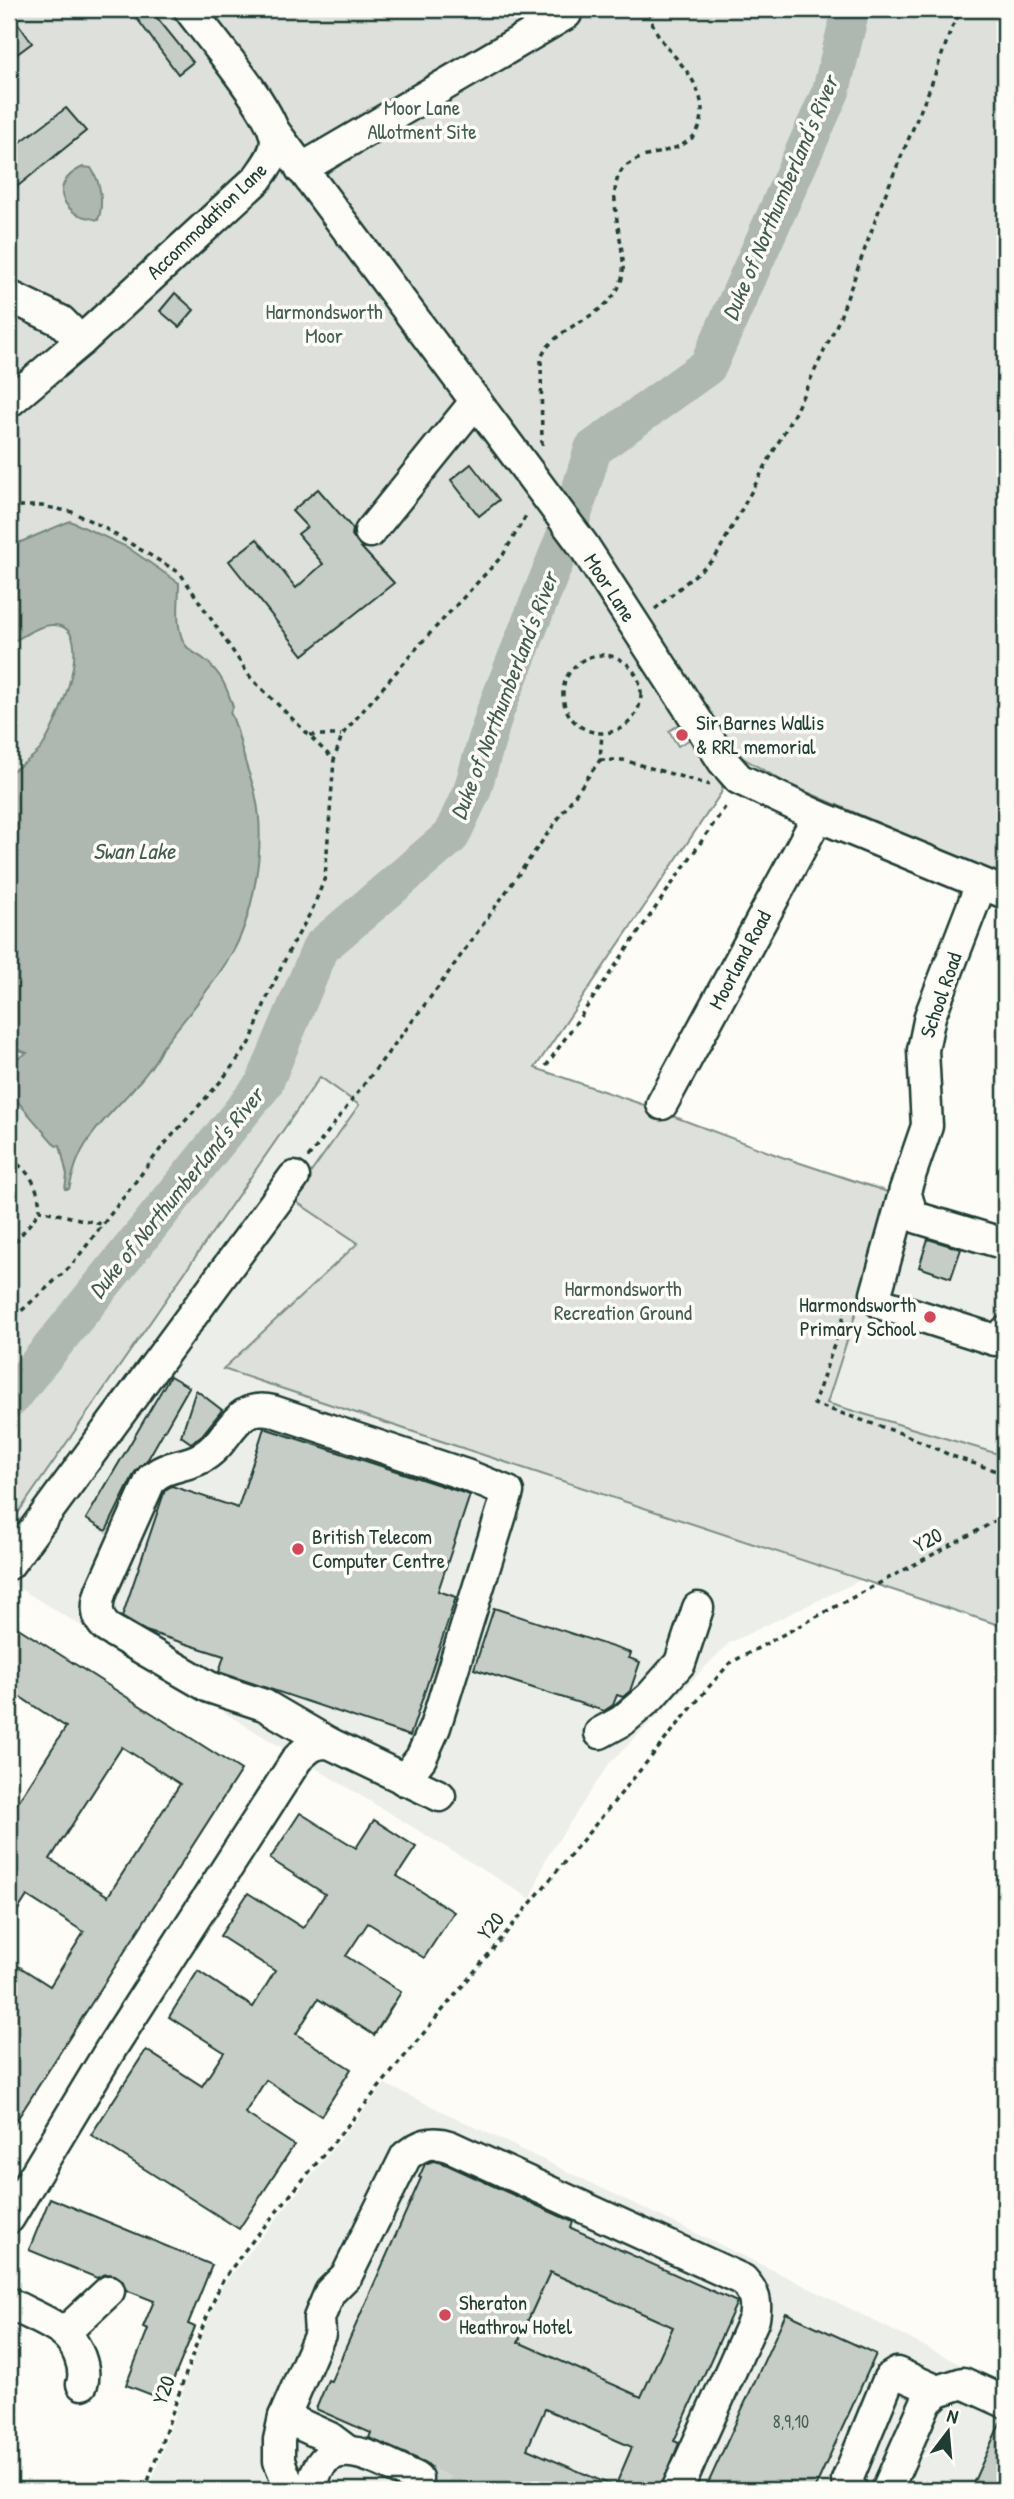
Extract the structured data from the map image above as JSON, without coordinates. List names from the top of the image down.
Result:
{
  "streets": {
    "street": [
      "Accommodation Lane",
      "Moor Lane",
      "Moorland Road",
      "School Road"
    ],
    "path": ["Y20"]
  },
  "crossings": [
    ["Accommodation Lane", "Moor Lane"],
    ["Moor Lane", "Moorland Road"],
    ["Moor Lane", "School Road"]
  ],
  "water": ["Duke of Northumberland's River", "Swan Lake"],
  "parks": ["Moor Lane Allotment Site", "Harmondsworth Moor", "Harmondsworth Recreation Ground"],
  "places": [
    "Sir Barnes Wallis & RRL memorial",
    "Harmondsworth Primary School",
    "British Telecom Computer Centre",
    "Sheraton Heathrow Hotel"
  ],
  "house_numbers": ["8,9,10"],
  "north": "top"
}
